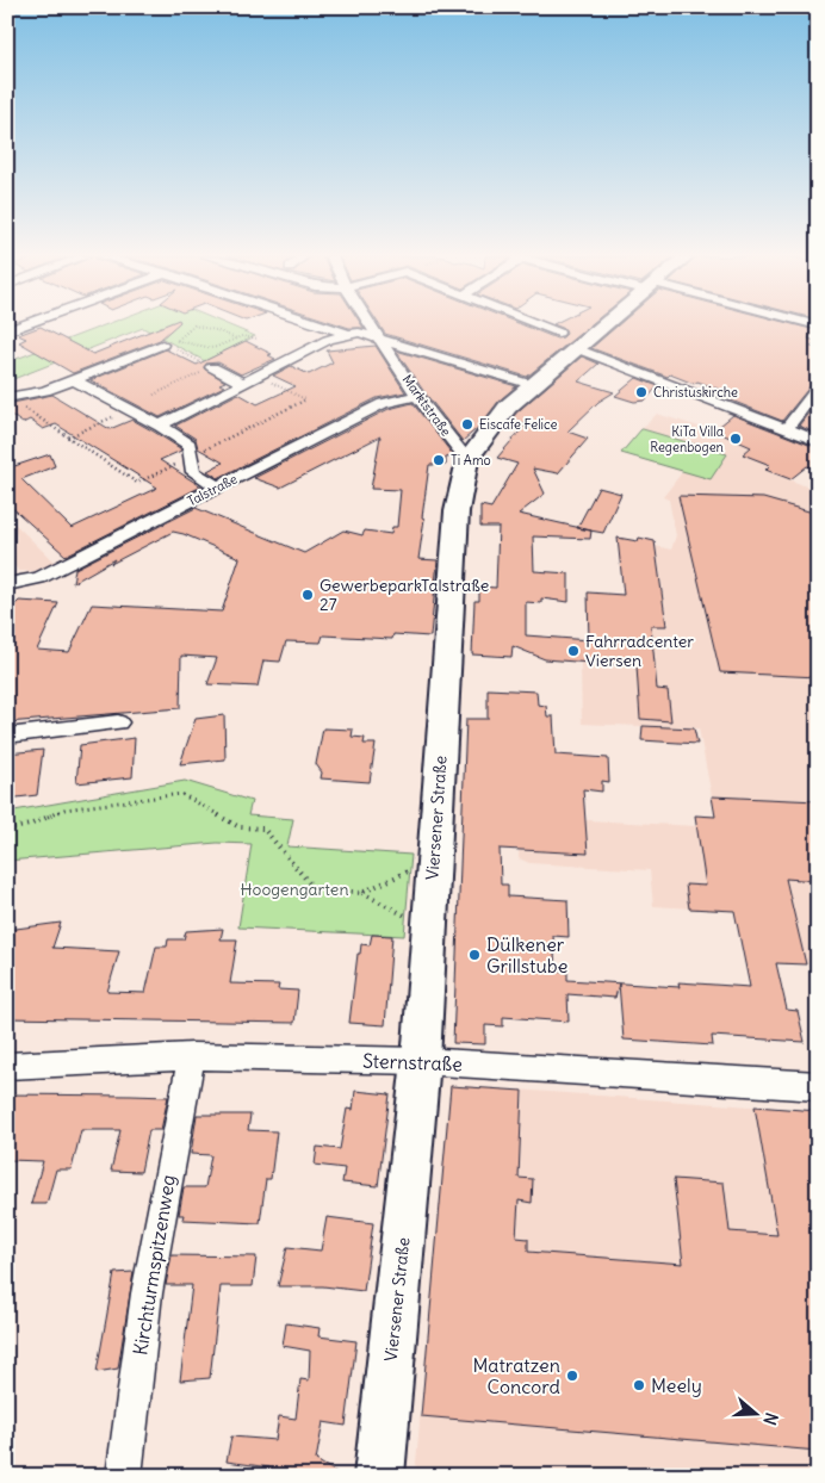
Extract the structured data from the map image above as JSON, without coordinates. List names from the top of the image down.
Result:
{
  "streets": {
    "main road": ["Viersener Straße"],
    "street": [
      "Marktstraße",
      "Talstraße",
      "Sternstraße",
      "Kirchturmspitzenweg"
    ]
  },
  "crossings": [
    ["Marktstraße", "Talstraße"],
    ["Marktstraße", "Viersener Straße"],
    ["Viersener Straße", "Sternstraße"],
    ["Sternstraße", "Kirchturmspitzenweg"]
  ],
  "parks": ["Hoogengarten"],
  "places": [
    "Christuskirche",
    "Eiscafe Felice",
    "KiTa Villa Regenbogen",
    "Ti Amo",
    "GewerbeparkTalstraße 27",
    "Fahrradcenter Viersen",
    "Dülkener Grillstube",
    "Matratzen Concord",
    "Meely"
  ],
  "north": "right"
}
